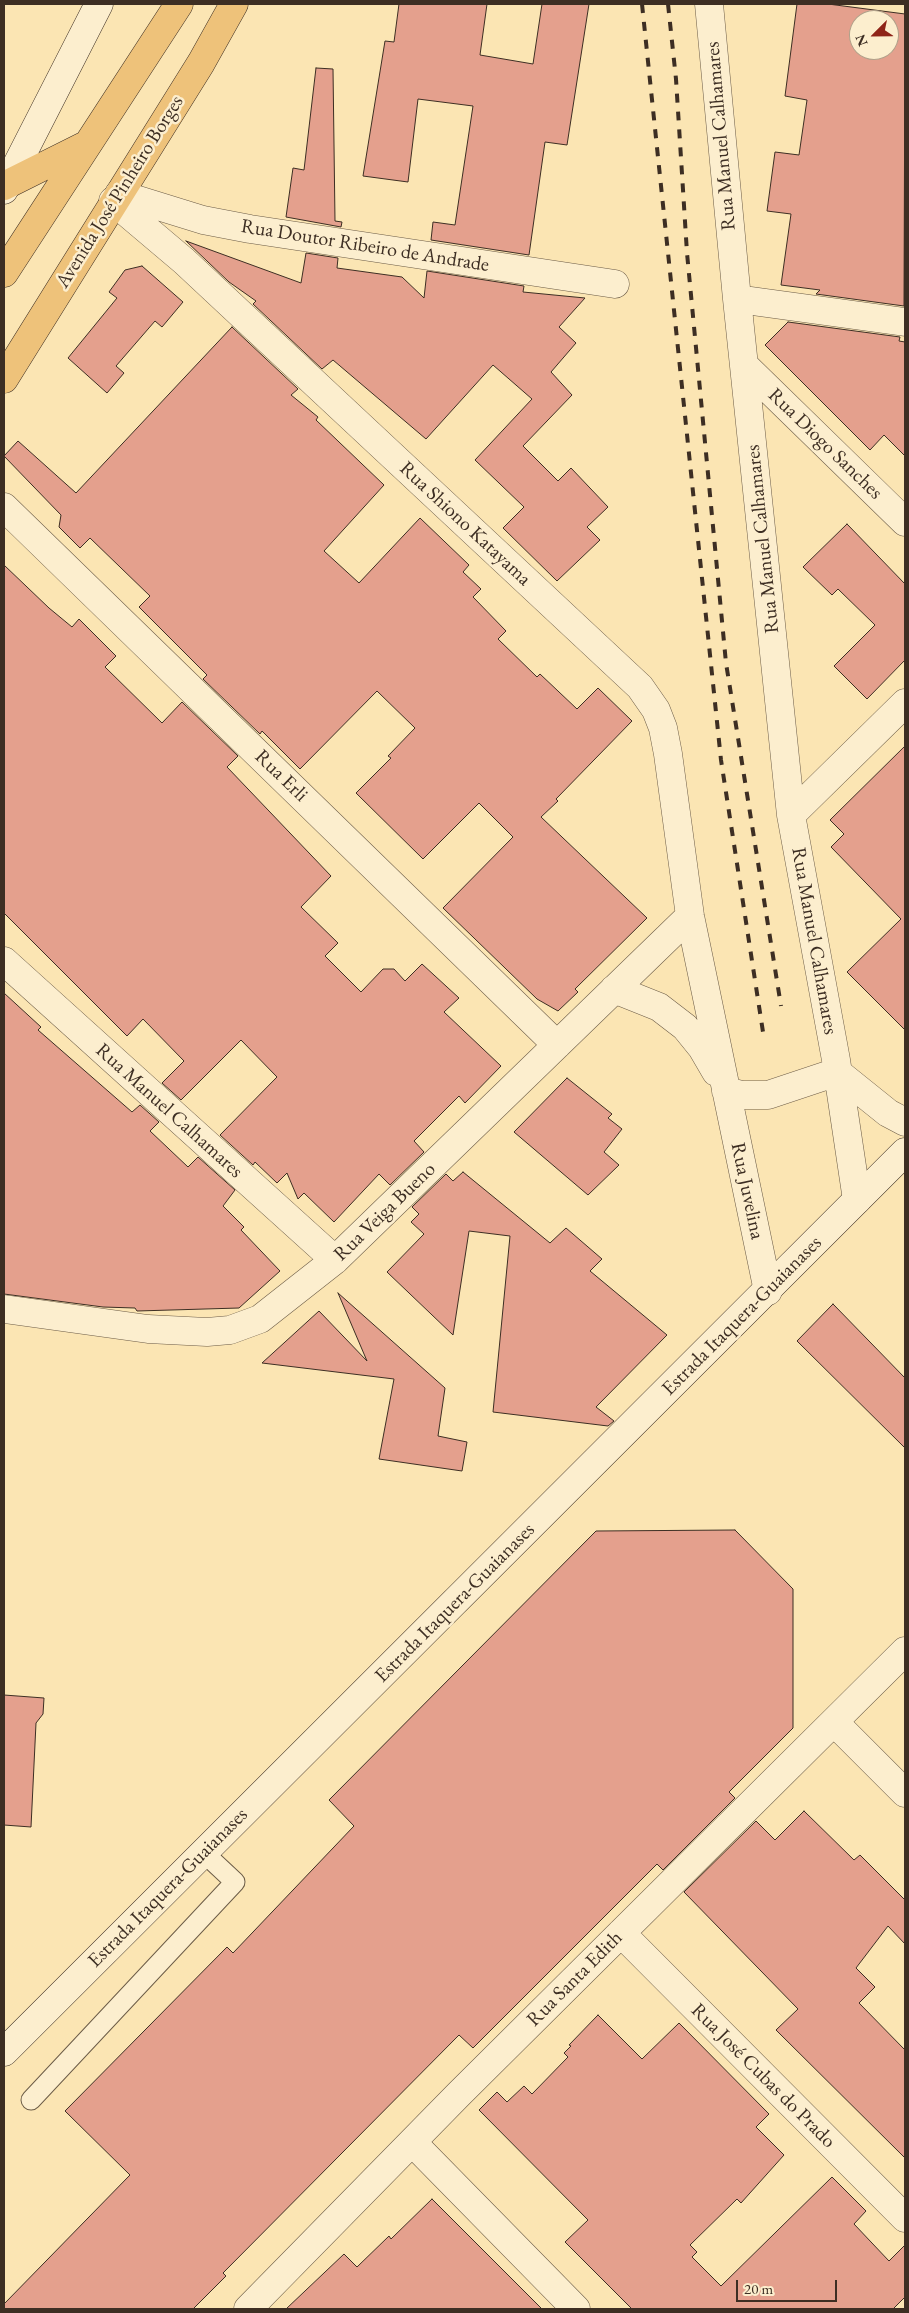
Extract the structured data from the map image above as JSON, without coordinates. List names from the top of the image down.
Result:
{
  "streets": {
    "main road": ["Avenida José Pinheiro Borges"],
    "street": [
      "Rua Manuel Calhamares",
      "Rua Doutor Ribeiro de Andrade",
      "Rua Diogo Sanches",
      "Rua Shiono Katayama",
      "Rua Erli",
      "Rua Juvelina",
      "Rua Veiga Bueno",
      "Estrada Itaquera-Guaianases",
      "Rua Santa Edith",
      "Rua José Cubas do Prado"
    ]
  },
  "crossings": [
    ["Rua Manuel Calhamares", "Rua Diogo Sanches"],
    ["Rua Manuel Calhamares", "Rua Veiga Bueno"],
    ["Rua Manuel Calhamares", "Estrada Itaquera-Guaianases"],
    ["Avenida José Pinheiro Borges", "Rua Doutor Ribeiro de Andrade"],
    ["Avenida José Pinheiro Borges", "Rua Shiono Katayama"],
    ["Rua Doutor Ribeiro de Andrade", "Rua Shiono Katayama"],
    ["Rua Shiono Katayama", "Rua Juvelina"],
    ["Rua Shiono Katayama", "Rua Veiga Bueno"],
    ["Rua Erli", "Rua Veiga Bueno"],
    ["Rua Juvelina", "Rua Veiga Bueno"],
    ["Rua Juvelina", "Estrada Itaquera-Guaianases"],
    ["Rua Santa Edith", "Rua José Cubas do Prado"]
  ],
  "scale_bar": "20 m",
  "north": "bottom left"
}
